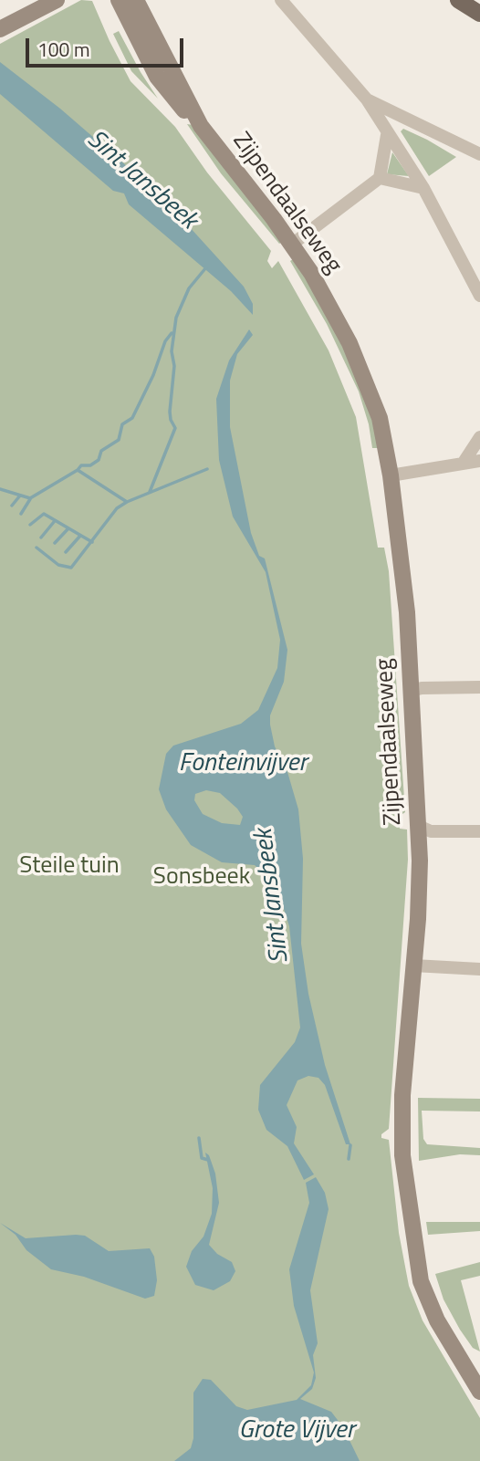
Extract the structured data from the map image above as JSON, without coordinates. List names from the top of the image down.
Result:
{
  "streets": {
    "main road": ["Zijpendaalseweg"]
  },
  "water": ["Sint Jansbeek", "Fonteinvijver", "Grote Vijver"],
  "parks": ["Steile tuin", "Sonsbeek"],
  "scale_bar": "100 m"
}
